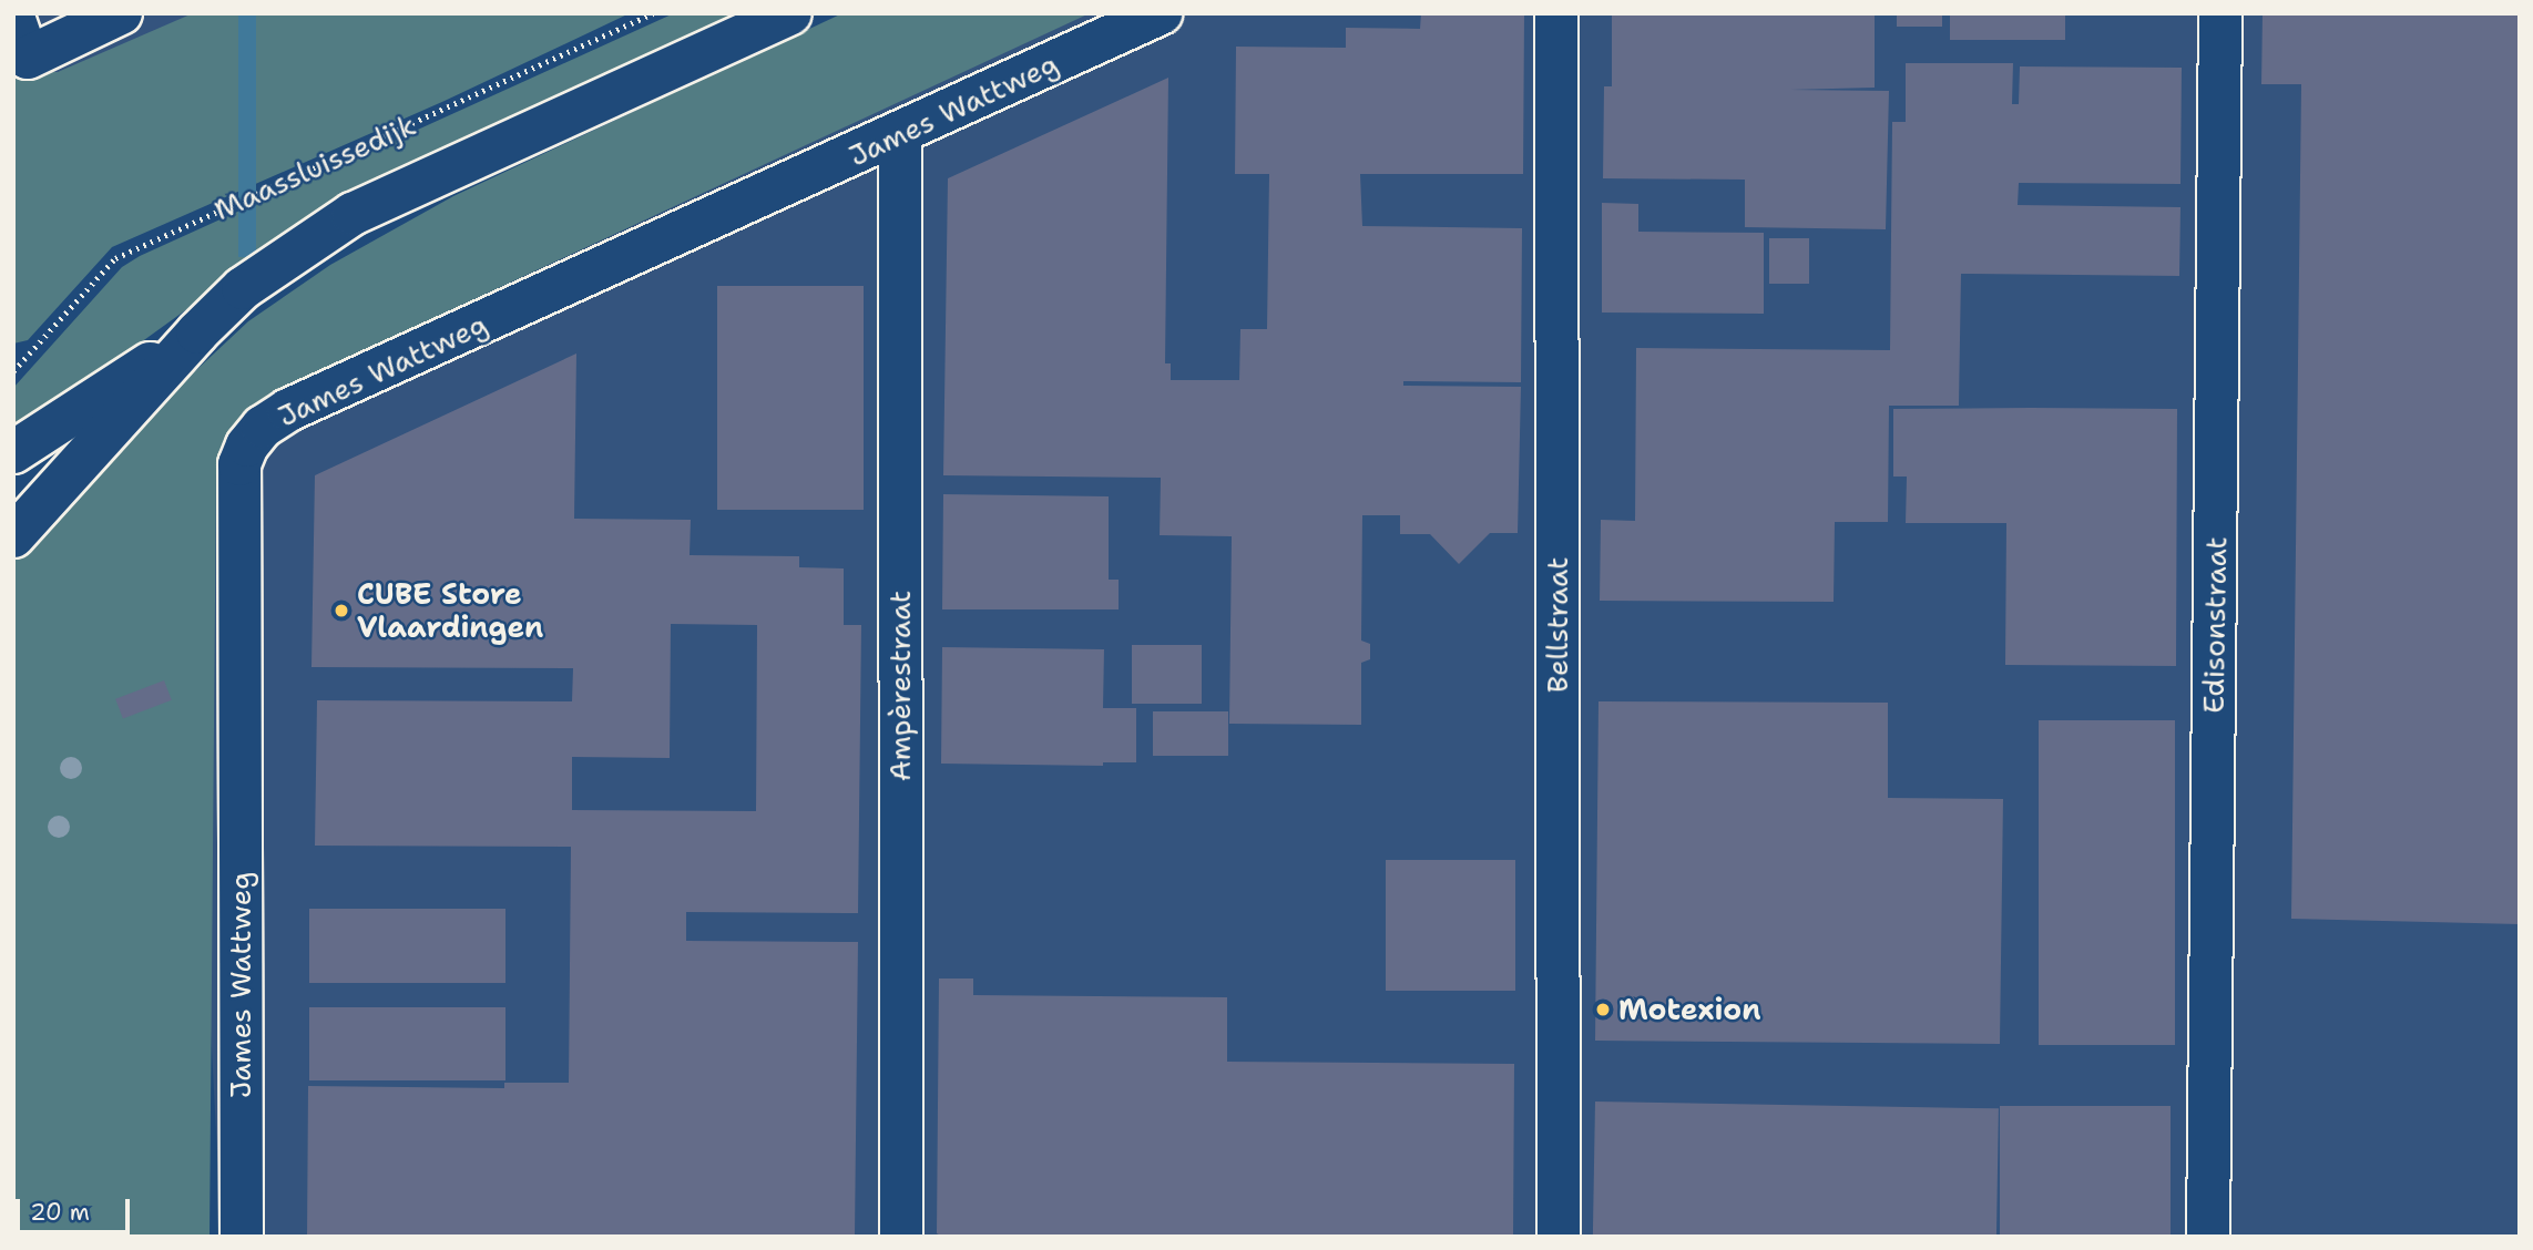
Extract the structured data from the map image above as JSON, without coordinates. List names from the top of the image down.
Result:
{
  "streets": {
    "street": [
      "James Wattweg",
      "Maassluissedijk",
      "Bellstraat",
      "Edisonstraat",
      "Ampèrestraat"
    ]
  },
  "crossings": [
    ["James Wattweg", "Ampèrestraat"]
  ],
  "places": ["CUBE Store Vlaardingen", "Motexion"],
  "scale_bar": "20 m"
}
